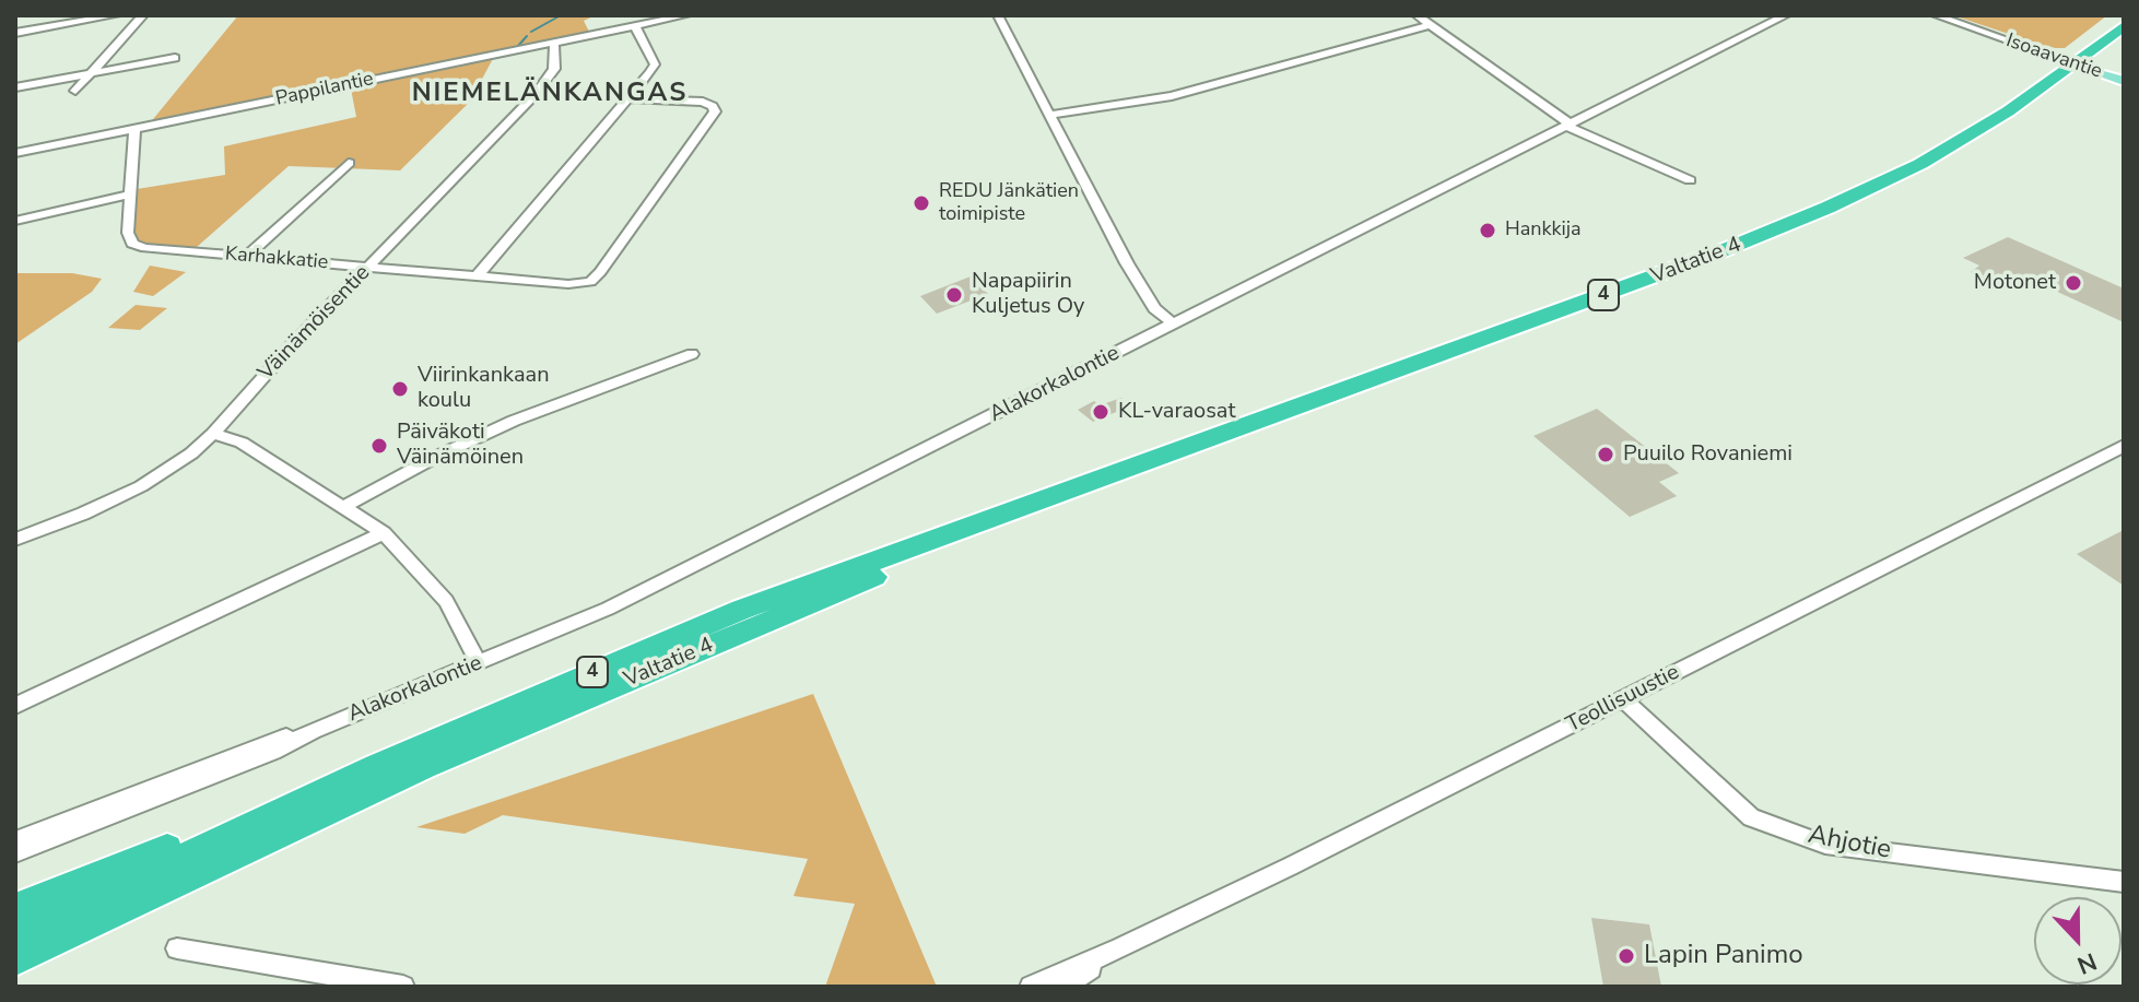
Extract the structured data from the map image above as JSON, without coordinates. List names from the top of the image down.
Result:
{
  "streets": {
    "highway": ["Valtatie 4", "4"],
    "main road": ["Isoaavantie"],
    "street": [
      "Pappilantie",
      "Karhakkatie",
      "Väinämöisentie",
      "Alakorkalontie",
      "Teollisuustie",
      "Ahjotie"
    ]
  },
  "crossings": [
    ["Isoaavantie", "Valtatie 4"],
    ["Pappilantie", "Karhakkatie"],
    ["Pappilantie", "Väinämöisentie"],
    ["Karhakkatie", "Väinämöisentie"],
    ["Teollisuustie", "Ahjotie"]
  ],
  "districts": ["NIEMELÄNKANGAS"],
  "places": [
    "REDU Jänkätien toimipiste",
    "Hankkija",
    "Motonet",
    "Napapiirin Kuljetus Oy",
    "Viirinkankaan koulu",
    "KL-varaosat",
    "Päiväkoti Väinämöinen",
    "Puuilo Rovaniemi",
    "Lapin Panimo"
  ],
  "north": "bottom"
}
